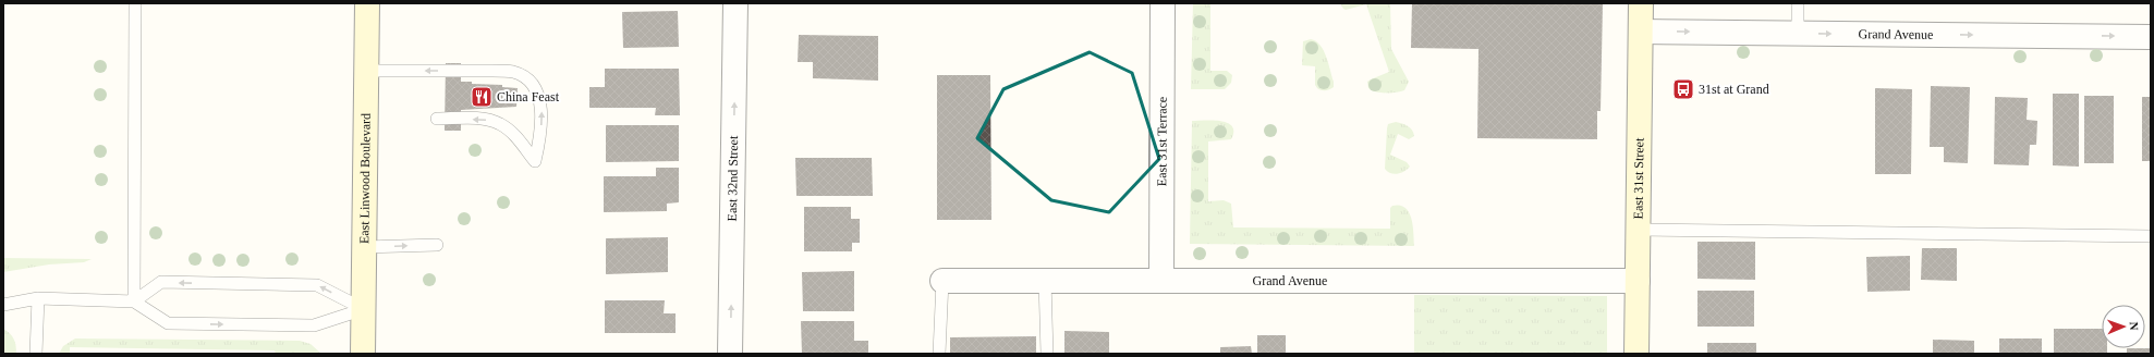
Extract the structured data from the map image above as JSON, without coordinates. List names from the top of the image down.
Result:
{
  "streets": {
    "main road": ["East Linwood Boulevard", "East 31st Street"],
    "street": ["Grand Avenue", "East 31st Terrace", "East 32nd Street"]
  },
  "crossings": [
    ["Grand Avenue", "East 31st Terrace"],
    ["Grand Avenue", "East 31st Street"]
  ],
  "one_way": ["Grand Avenue", "East 32nd Street"],
  "places": {
    "bus stop": ["31st at Grand"],
    "restaurant": ["China Feast"]
  },
  "north": "right"
}
